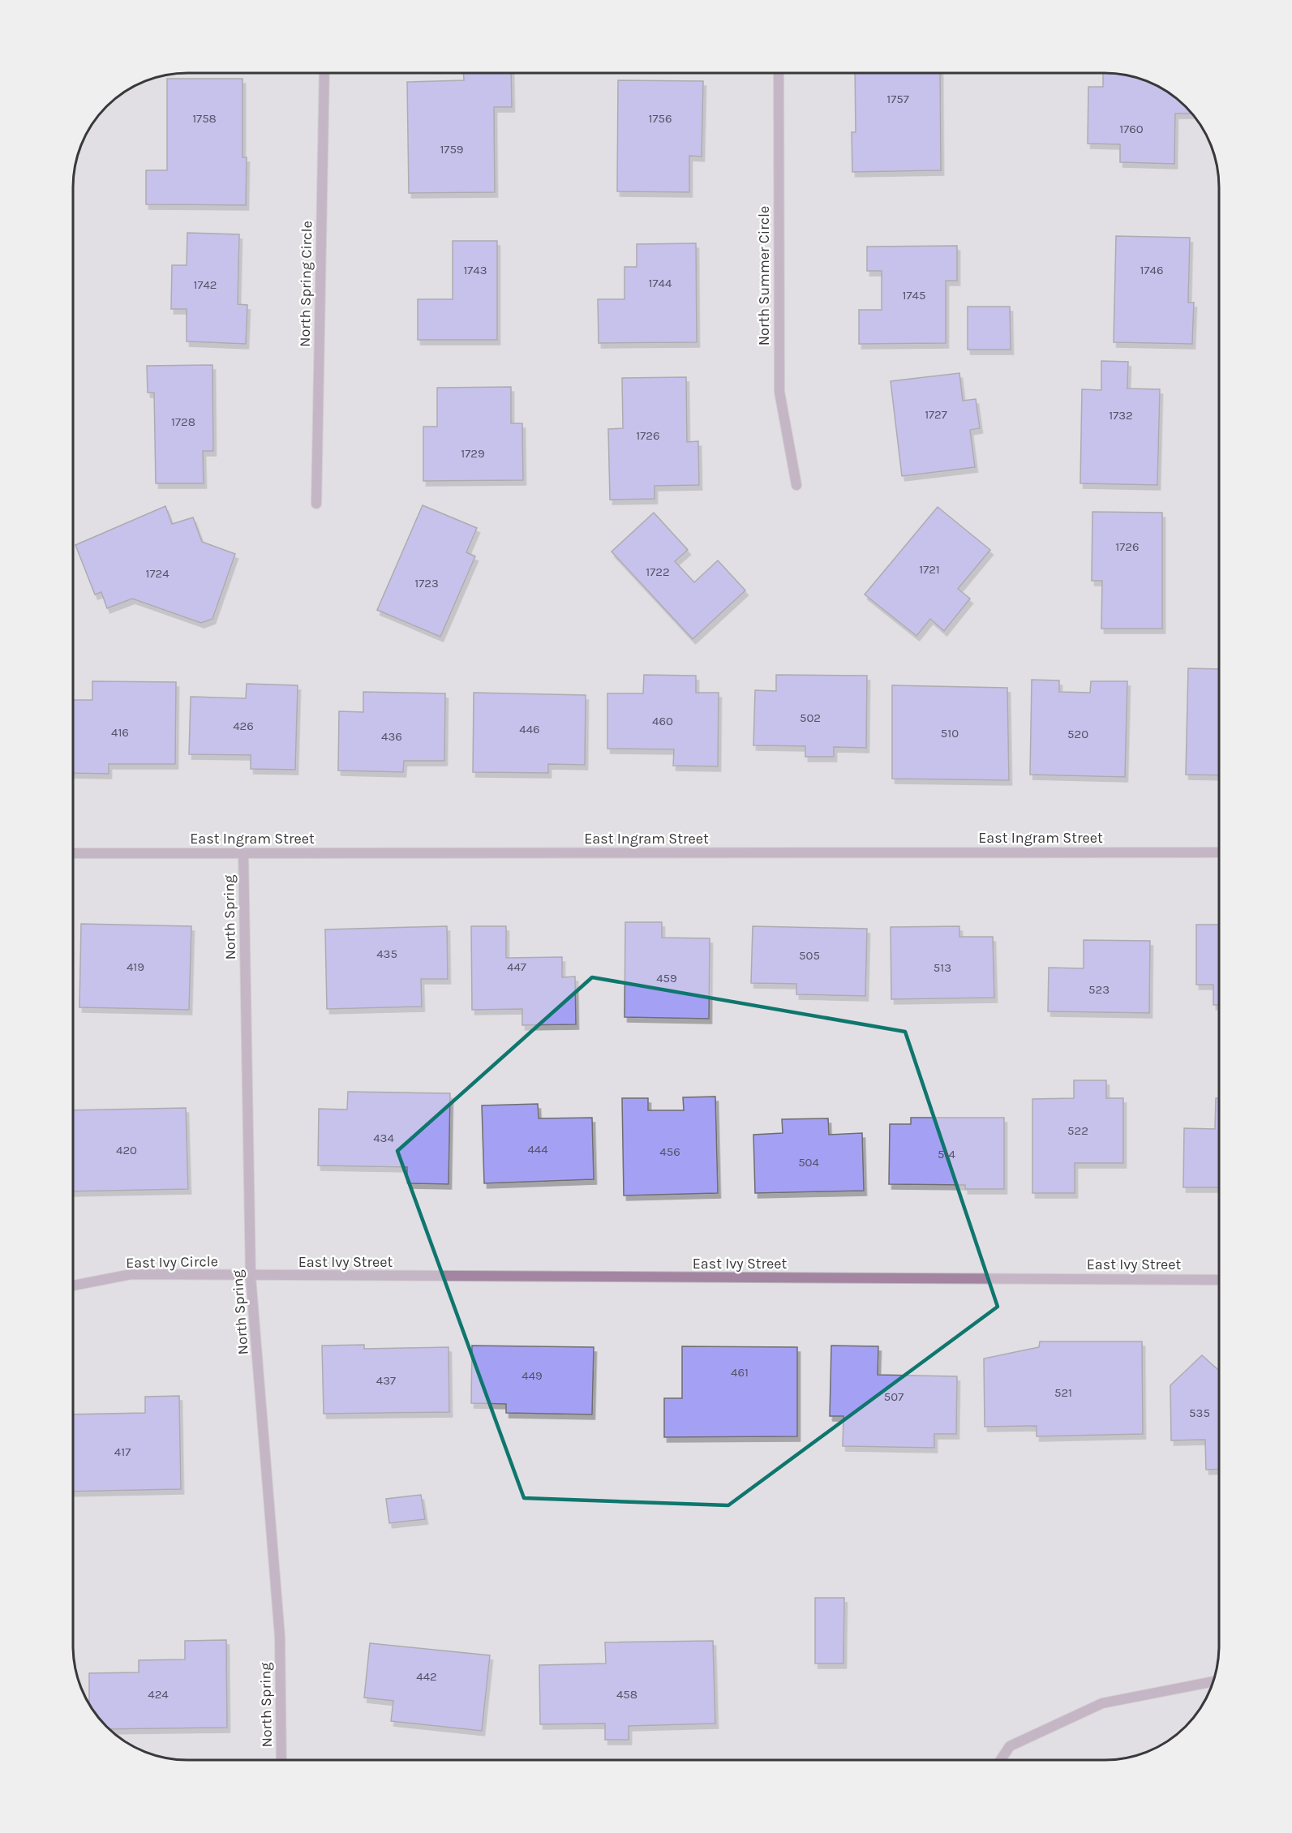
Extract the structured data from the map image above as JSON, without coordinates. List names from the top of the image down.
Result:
{
  "streets": {
    "street": [
      "North Summer Circle",
      "North Spring Circle",
      "East Ingram Street",
      "North Spring",
      "East Ivy Circle",
      "East Ivy Street"
    ]
  },
  "crossings": [
    ["East Ingram Street", "North Spring"],
    ["North Spring", "East Ivy Circle"],
    ["North Spring", "East Ivy Street"],
    ["East Ivy Circle", "East Ivy Street"]
  ],
  "house_numbers": [
    "1757",
    "1758",
    "1756",
    "1760",
    "1759",
    "1743",
    "1746",
    "1744",
    "1742",
    "1745",
    "1727",
    "1732",
    "1728",
    "1726",
    "1729",
    "1726",
    "1721",
    "1722",
    "1724",
    "1723",
    "502",
    "460",
    "426",
    "446",
    "416",
    "510",
    "520",
    "436",
    "435",
    "505",
    "419",
    "447",
    "513",
    "459",
    "523",
    "522",
    "434",
    "444",
    "420",
    "456",
    "514",
    "504",
    "461",
    "449",
    "437",
    "521",
    "507",
    "535",
    "417",
    "442",
    "424",
    "458"
  ]
}
